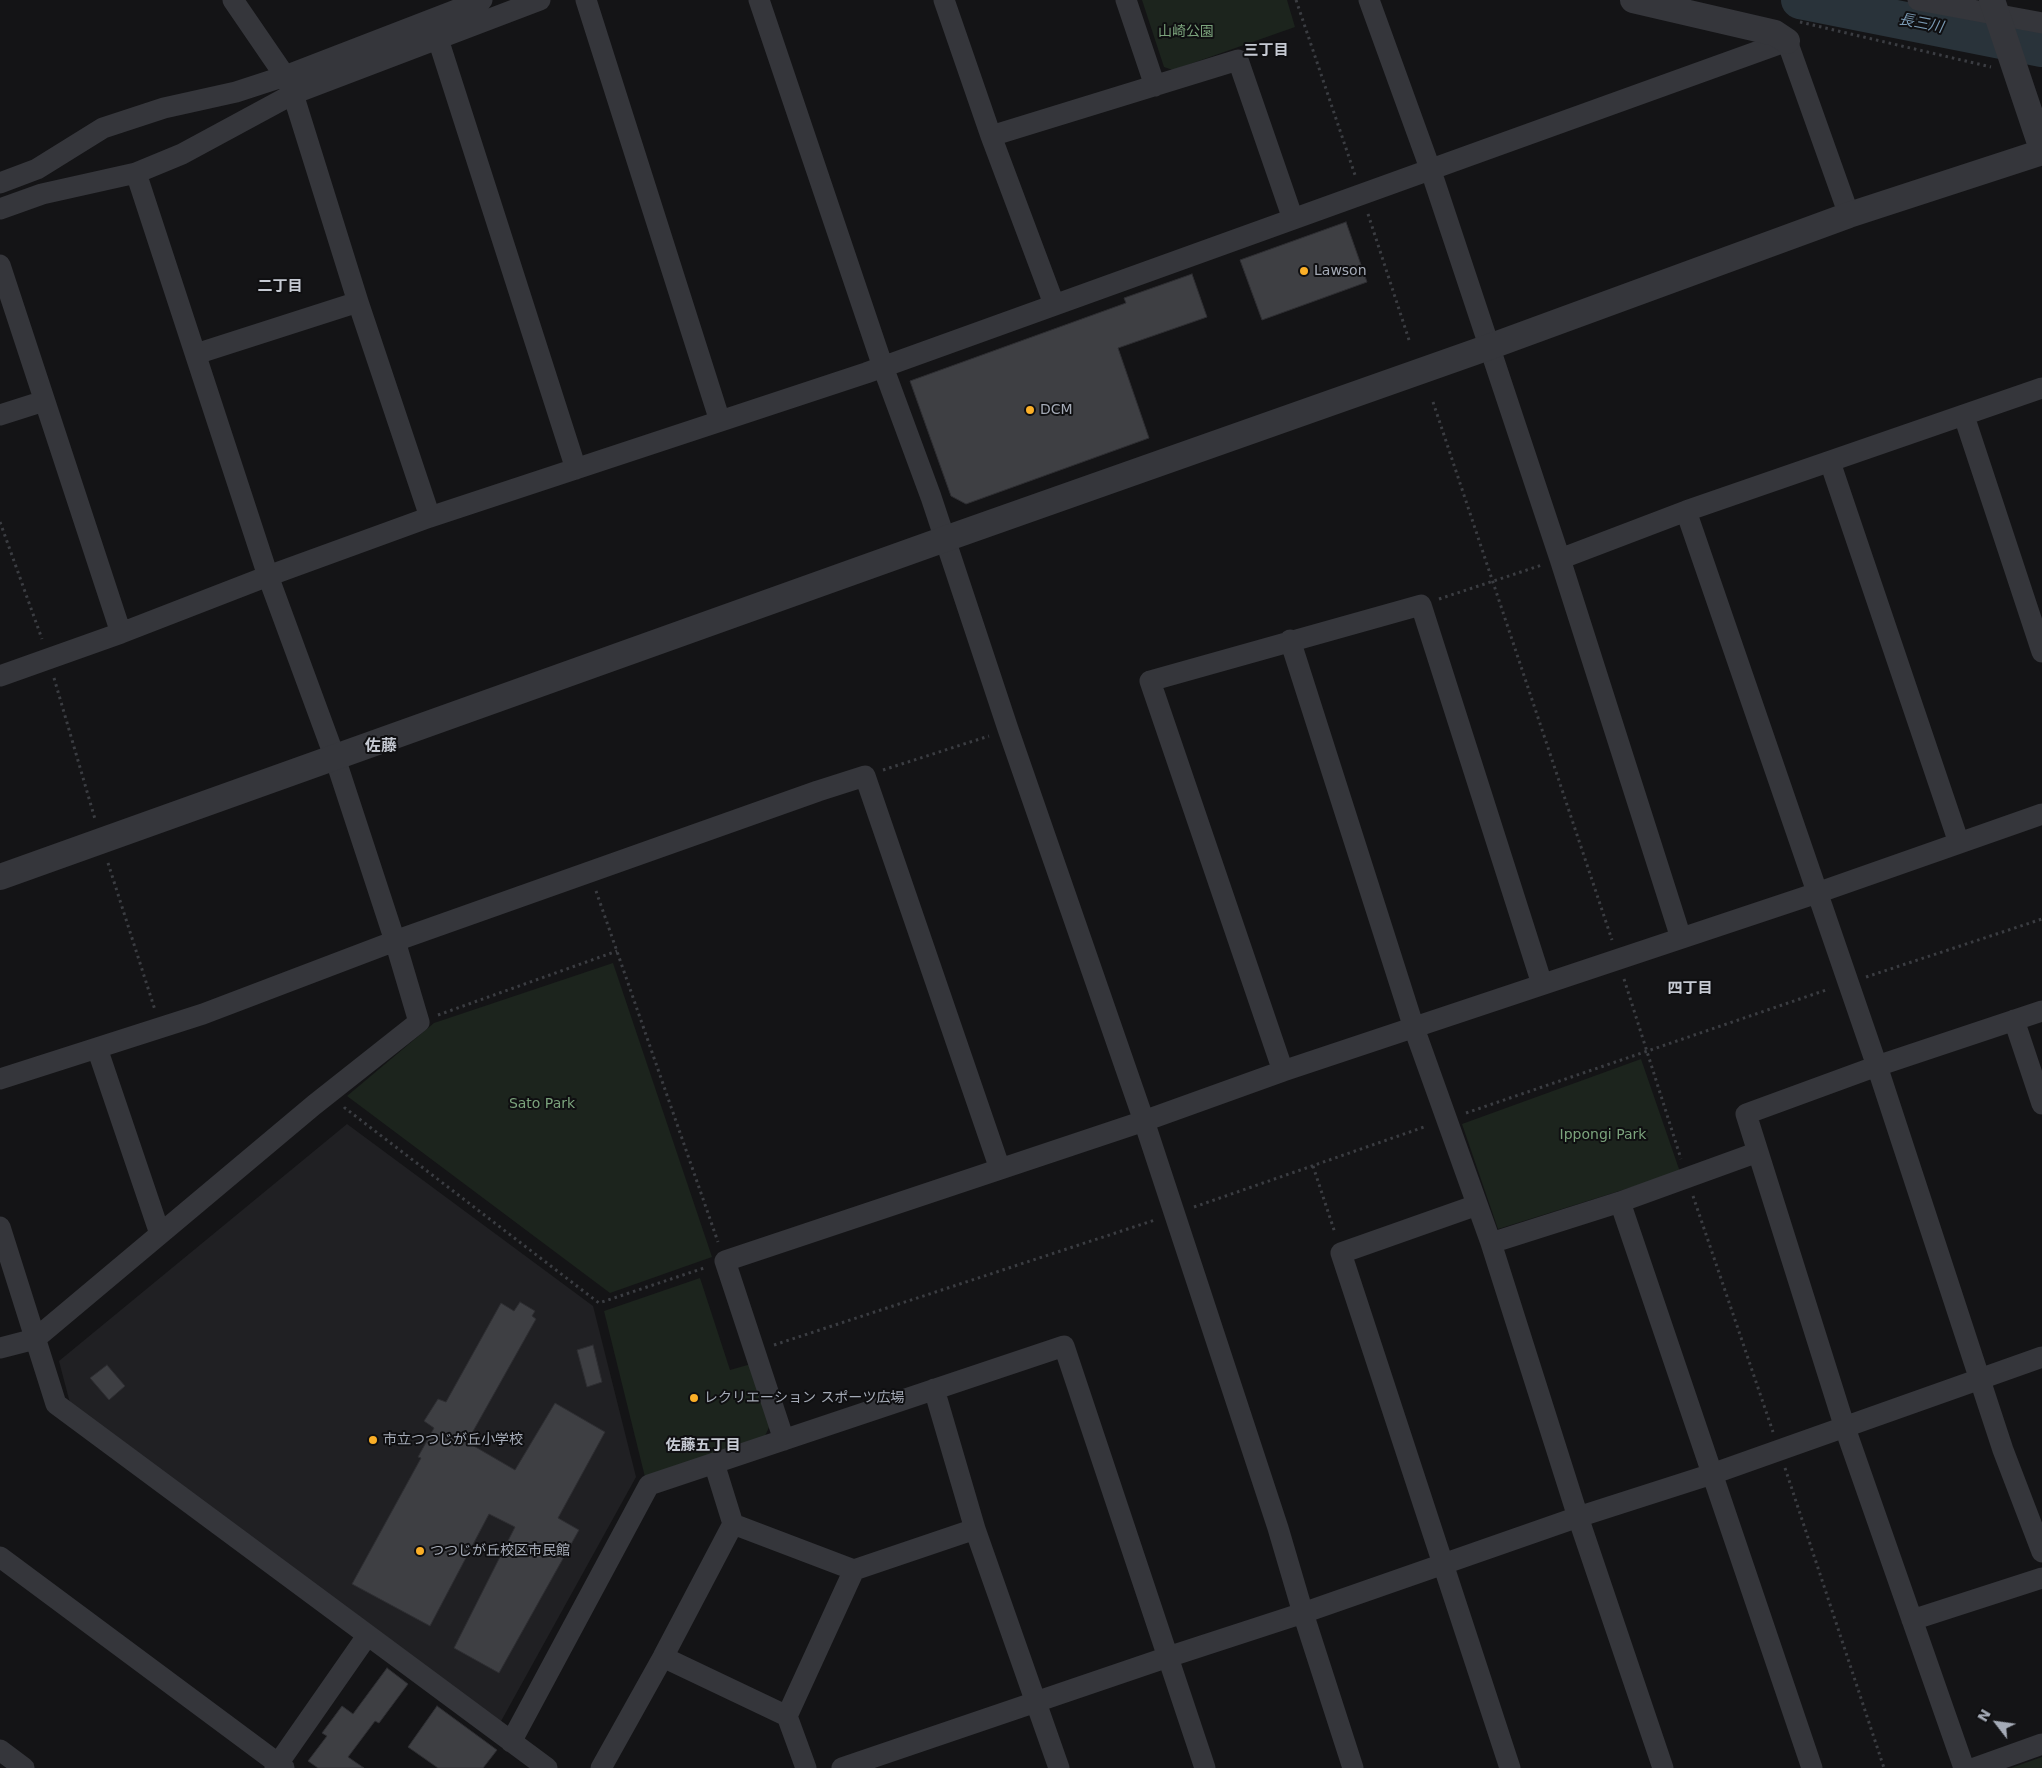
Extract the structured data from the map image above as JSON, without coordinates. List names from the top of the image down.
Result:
{
  "districts": [
    "三丁目",
    "二丁目",
    "佐藤",
    "四丁目",
    "佐藤五丁目"
  ],
  "water": ["長三川"],
  "parks": ["山崎公園", "Sato Park", "Ippongi Park"],
  "places": [
    "Lawson",
    "DCM",
    "レクリエーション スポーツ広場",
    "市立つつじが丘小学校",
    "つつじが丘校区市民館"
  ],
  "north": "top left"
}
